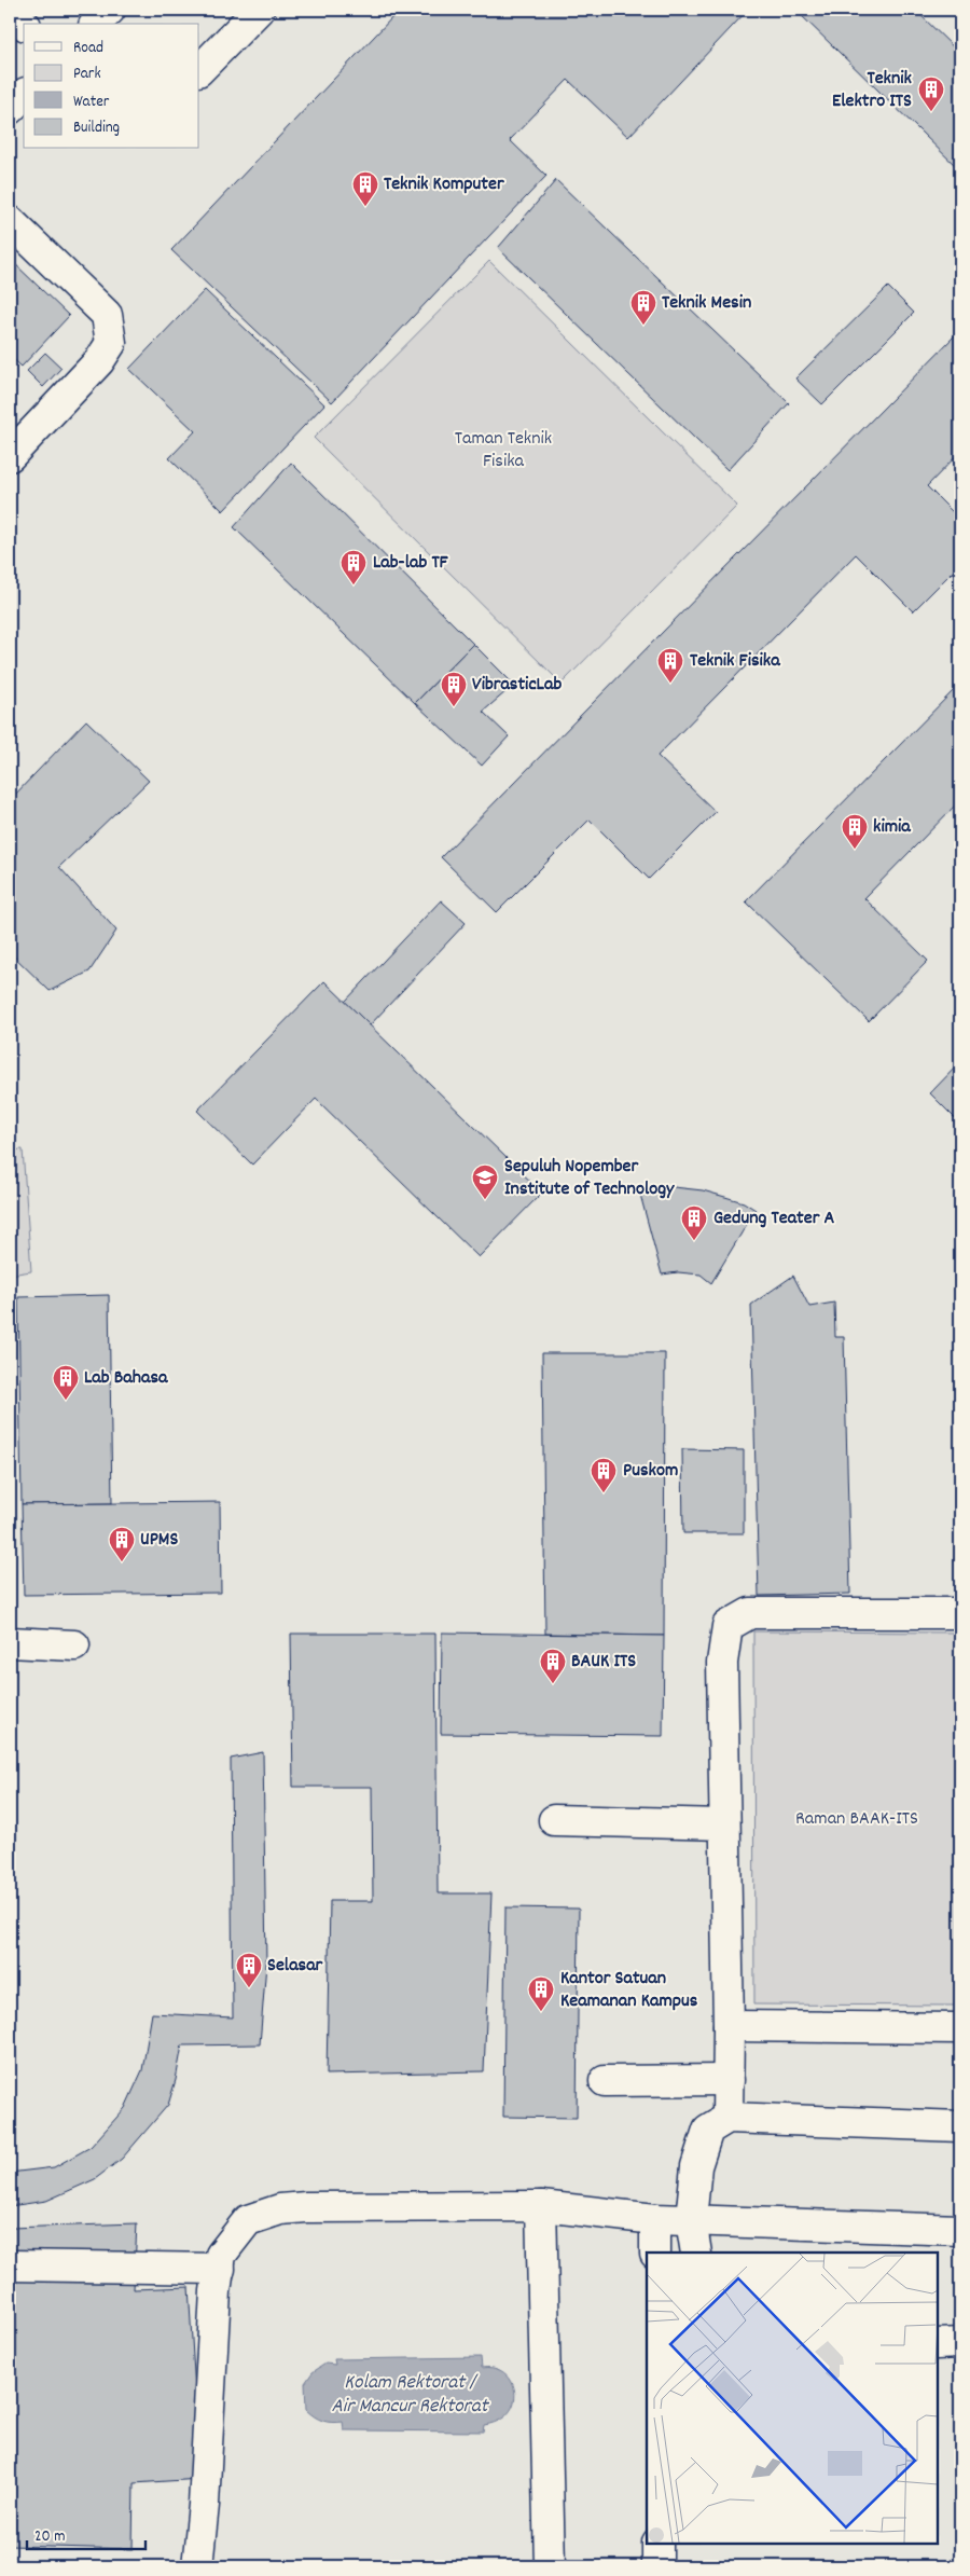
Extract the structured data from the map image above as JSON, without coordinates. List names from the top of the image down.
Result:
{
  "water": ["Kolam Rektorat / Air Mancur Rektorat"],
  "parks": ["Taman Teknik Fisika", "Raman BAAK-ITS"],
  "places": {
    "building": [
      "Teknik Elektro ITS",
      "Teknik Komputer",
      "Teknik Mesin",
      "Lab-lab TF",
      "Teknik Fisika",
      "VibrasticLab",
      "kimia",
      "Gedung Teater A",
      "Lab Bahasa",
      "Puskom",
      "UPMS",
      "BAUK ITS",
      "Selasar",
      "Kantor Satuan Keamanan Kampus"
    ],
    "school or university": ["Sepuluh Nopember Institute of Technology"]
  },
  "legend": [
    "Road",
    "Park",
    "Water",
    "Building"
  ],
  "scale_bar": "20 m"
}
